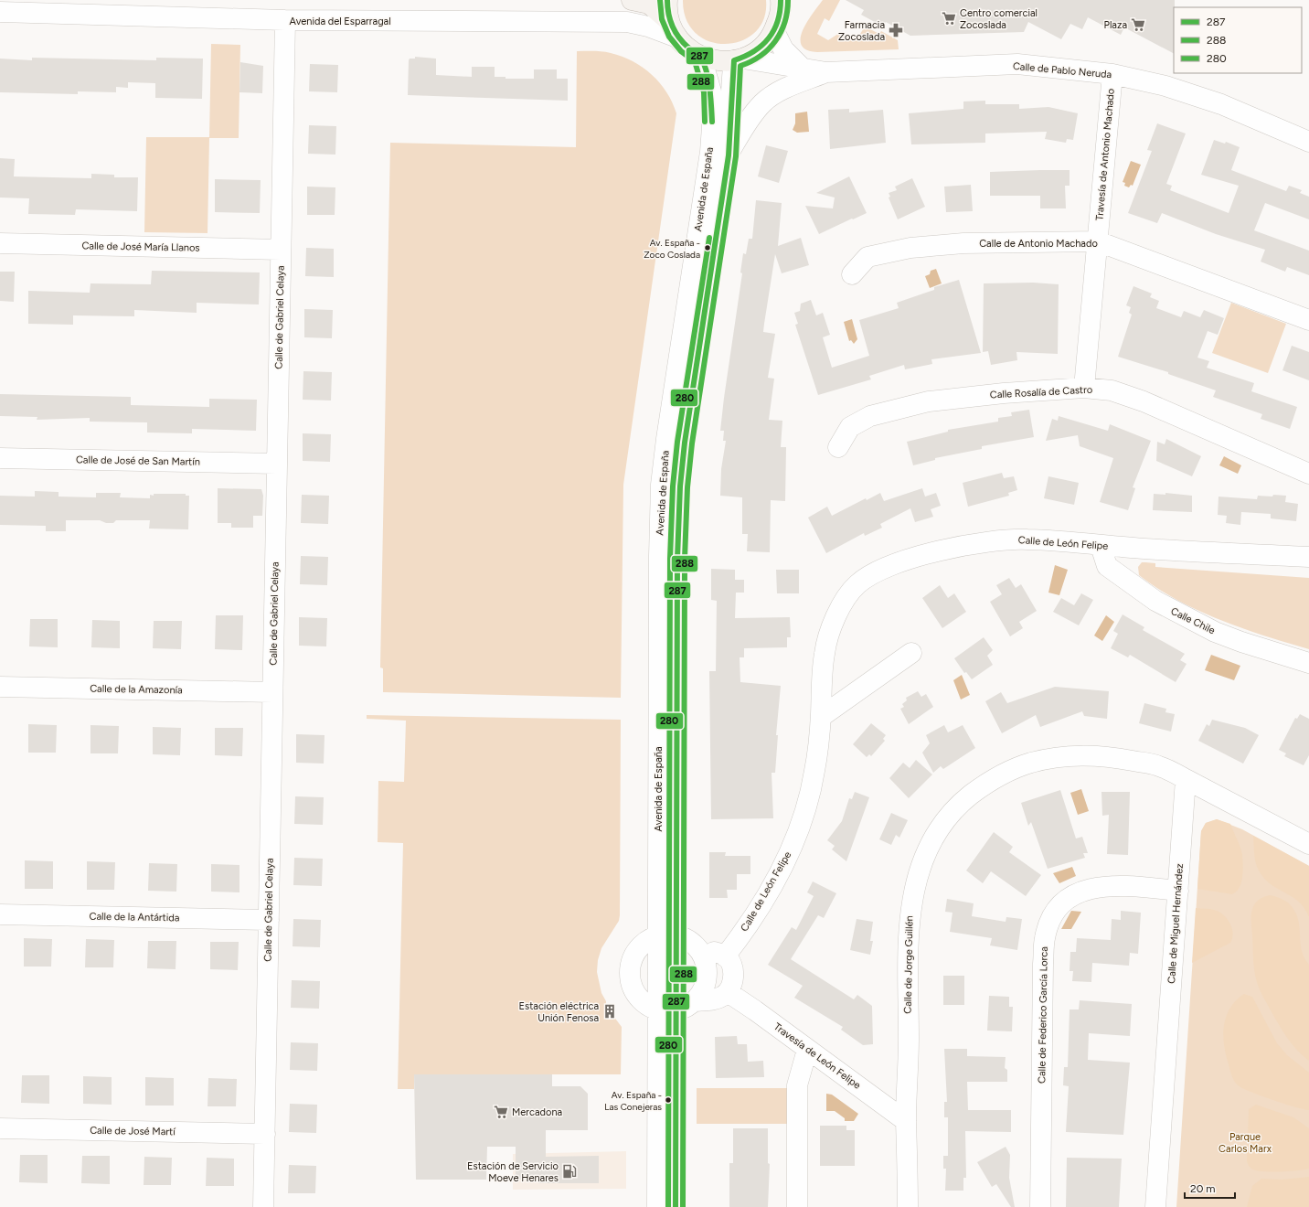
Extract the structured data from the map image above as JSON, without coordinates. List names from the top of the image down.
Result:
{
  "streets": {
    "street": [
      "Avenida del Esparragal",
      "Calle de Pablo Neruda",
      "Travesía de Antonio Machado",
      "Avenida de España",
      "Calle de Antonio Machado",
      "Calle de José María Llanos",
      "Calle de Gabriel Celaya",
      "Calle Rosalía de Castro",
      "Calle de José de San Martín",
      "Calle de León Felipe",
      "Calle Chile",
      "Calle de la Amazonía",
      "Calle de la Antártida",
      "Calle de Miguel Hernández",
      "Calle de Jorge Guillén",
      "Calle de Federico García Lorca",
      "Travesía de León Felipe",
      "Calle de José Martí"
    ]
  },
  "crossings": [
    ["Avenida del Esparragal", "Calle de Gabriel Celaya"],
    ["Calle de Pablo Neruda", "Travesía de Antonio Machado"],
    ["Calle de Pablo Neruda", "Avenida de España"],
    ["Travesía de Antonio Machado", "Calle de Antonio Machado"],
    ["Travesía de Antonio Machado", "Calle Rosalía de Castro"],
    ["Calle de José María Llanos", "Calle de Gabriel Celaya"],
    ["Calle de Gabriel Celaya", "Calle de José de San Martín"],
    ["Calle de Gabriel Celaya", "Calle de la Amazonía"],
    ["Calle de Gabriel Celaya", "Calle de la Antártida"],
    ["Calle de Gabriel Celaya", "Calle de José Martí"],
    ["Calle de León Felipe", "Calle Chile"],
    ["Calle de Miguel Hernández", "Calle de Jorge Guillén"],
    ["Calle de Miguel Hernández", "Calle de Federico García Lorca"],
    ["Calle de Jorge Guillén", "Travesía de León Felipe"]
  ],
  "parks": ["Parque Carlos Marx"],
  "places": {
    "supermarket": ["Centro comercial Zocoslada", "Plaza", "Mercadona"],
    "pharmacy": ["Farmacia Zocoslada"],
    "other": ["Av. España - Zoco Coslada", "Av. España - Las Conejeras"],
    "building": ["Estación eléctrica Unión Fenosa"],
    "fuel station": ["Estación de Servicio Moeve Henares"]
  },
  "lines": ["transit line 287", "transit line 288", "transit line 280"],
  "legend": ["287", "288", "280"],
  "scale_bar": "20 m"
}
